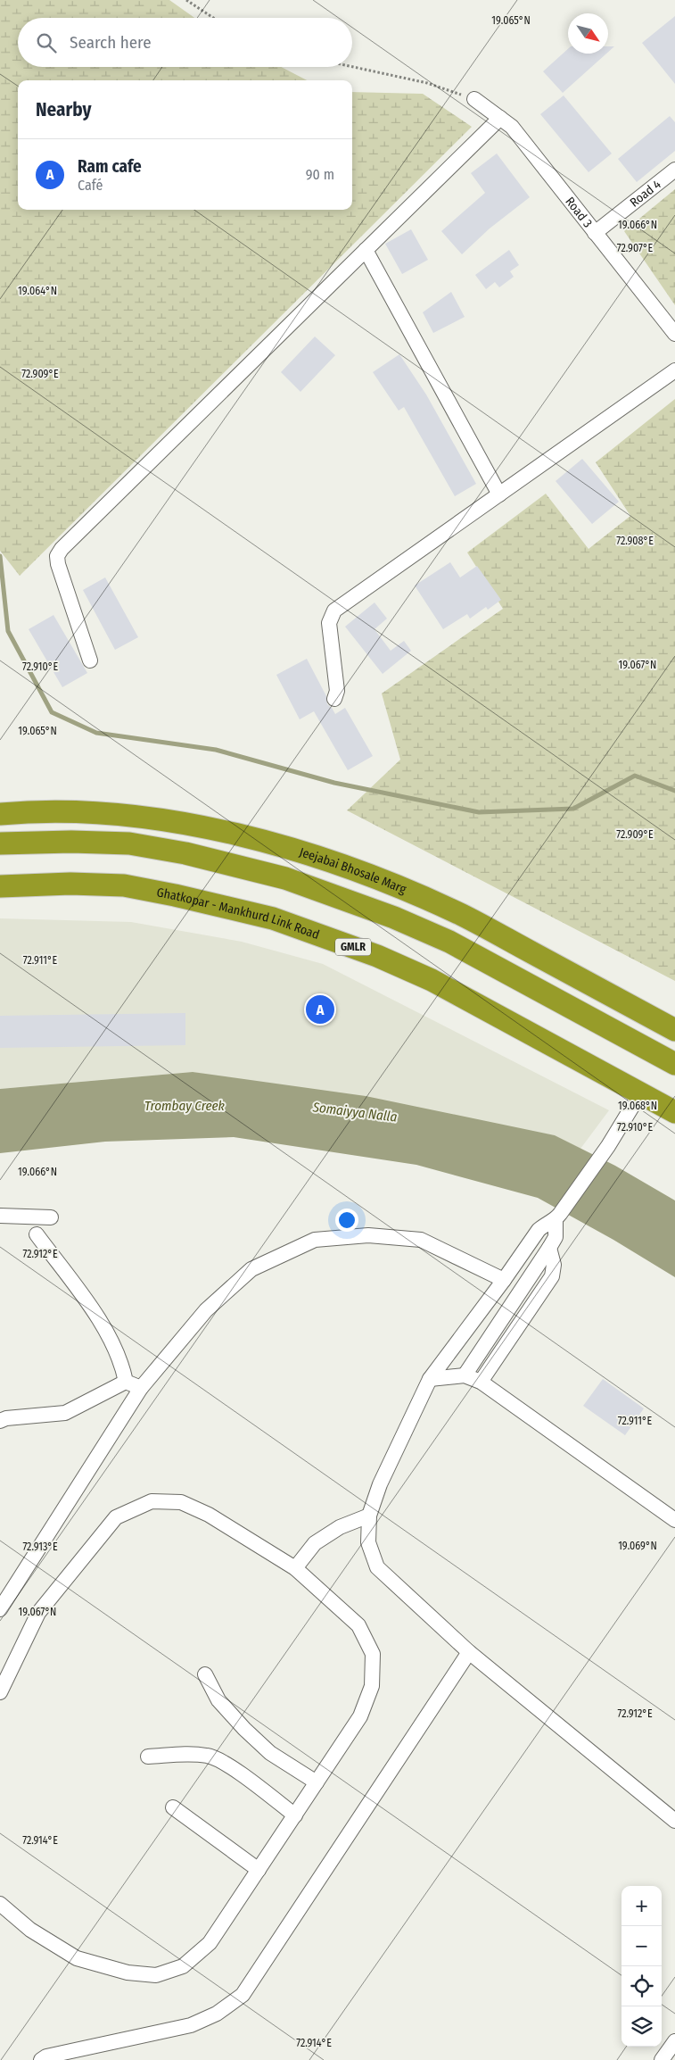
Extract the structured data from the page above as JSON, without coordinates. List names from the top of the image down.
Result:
{
  "streets": {
    "highway": ["Jeejabai Bhosale Marg", "Ghatkopar - Mankhurd Link Road", "GMLR"],
    "street": ["Road 4", "Road 3"]
  },
  "crossings": [
    ["Road 4", "Road 3"]
  ],
  "water": ["Trombay Creek", "Somaiyya Nalla"],
  "north": "bottom right",
  "page": {
    "search": "Search here",
    "heading": "Nearby",
    "list": [
      {
        "mark": "A",
        "name": "Ram cafe",
        "note": "Café",
        "value": "90 m"
      }
    ],
    "pins": "A",
    "map_buttons": ["+", "−"]
  },
  "coordinates": [
    "19.065°N",
    "19.066°N",
    "72.907°E",
    "19.064°N",
    "72.909°E",
    "72.908°E",
    "19.067°N",
    "72.910°E",
    "72.911°E",
    "19.068°N",
    "72.912°E",
    "19.069°N",
    "72.913°E",
    "72.914°E"
  ]
}
